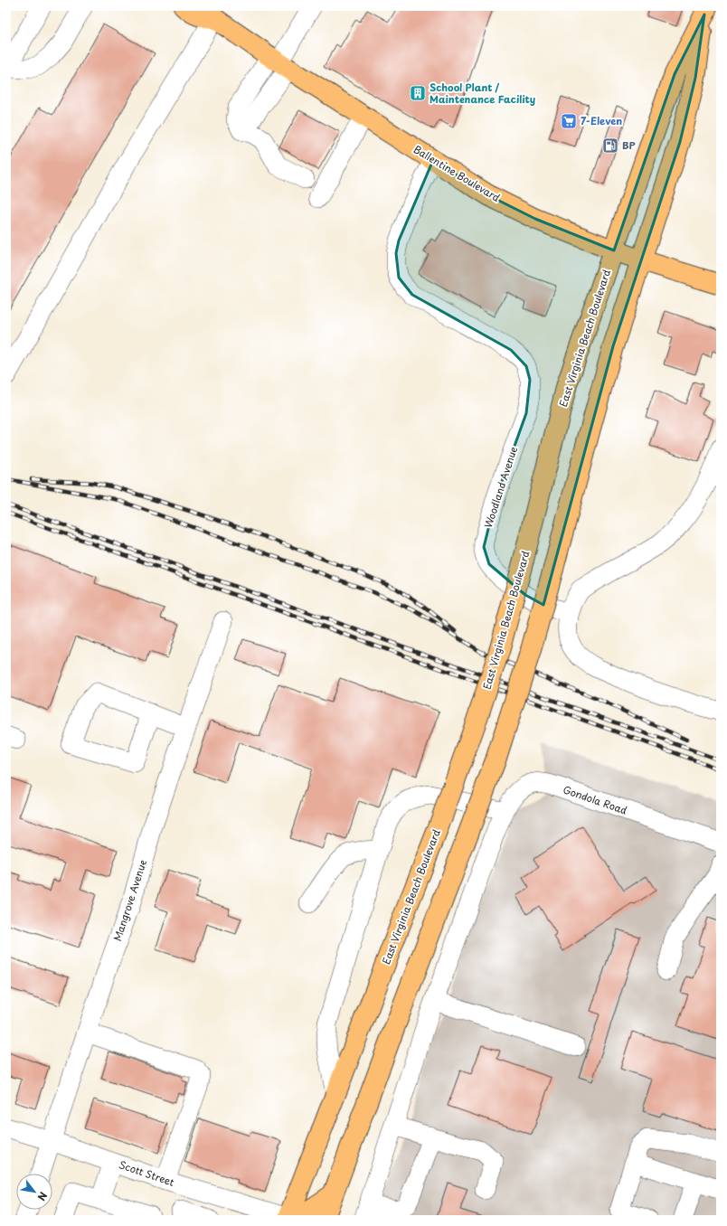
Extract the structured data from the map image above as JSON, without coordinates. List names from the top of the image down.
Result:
{
  "streets": {
    "main road": ["Ballentine Boulevard", "East Virginia Beach Boulevard"],
    "street": [
      "Woodland Avenue",
      "Gondola Road",
      "Mangrove Avenue",
      "Scott Street"
    ]
  },
  "crossings": [
    ["Ballentine Boulevard", "East Virginia Beach Boulevard"],
    ["Ballentine Boulevard", "Woodland Avenue"],
    ["East Virginia Beach Boulevard", "Scott Street"],
    ["Mangrove Avenue", "Scott Street"]
  ],
  "places": {
    "building": ["School Plant / Maintenance Facility"],
    "supermarket": ["7-Eleven"],
    "fuel station": ["BP"]
  },
  "north": "bottom right"
}
